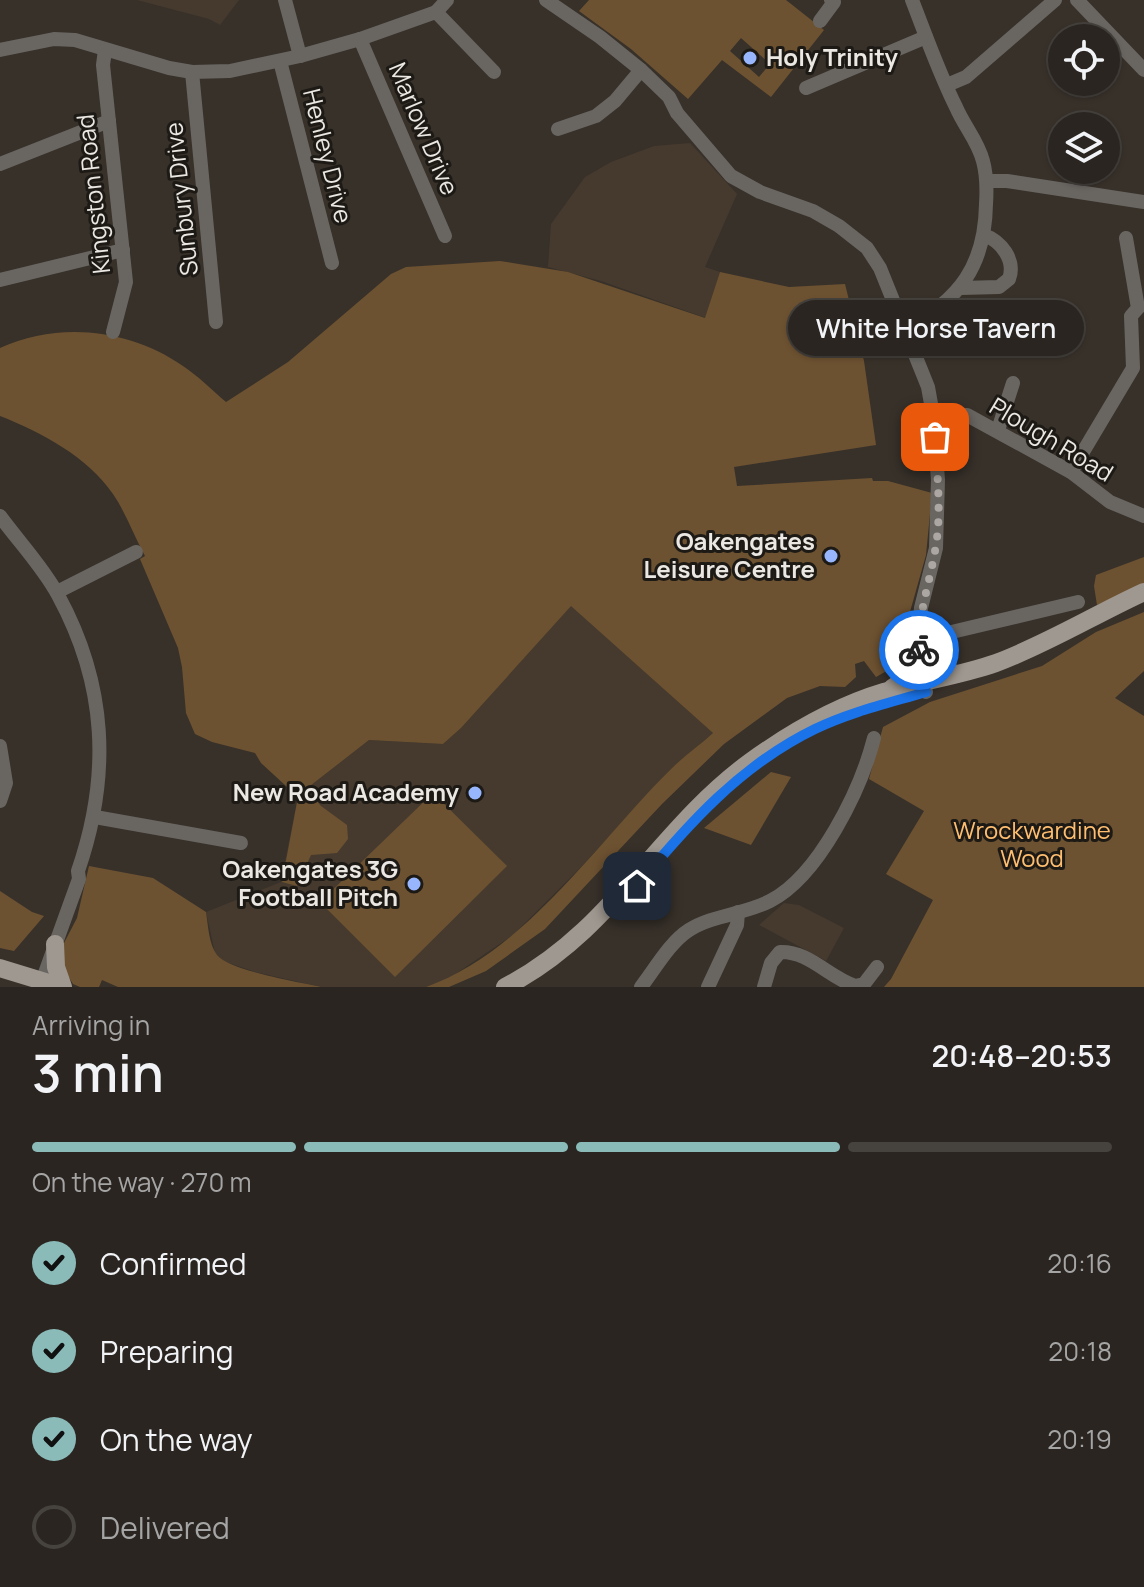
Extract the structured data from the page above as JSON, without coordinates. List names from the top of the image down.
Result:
{
  "streets": {
    "street": [
      "Marlow Drive",
      "Henley Drive",
      "Kingston Road",
      "Sunbury Drive",
      "Plough Road"
    ]
  },
  "parks": ["Wrockwardine Wood"],
  "places": [
    "Holy Trinity",
    "White Horse Tavern",
    "Oakengates Leisure Centre",
    "New Road Academy",
    "Oakengates 3G Football Pitch"
  ],
  "page": {
    "bubble": "White Horse Tavern",
    "heading": ["3 min", "Arriving in", "20:48–20:53"],
    "bar": "On the way · 270 m",
    "list": [
      ["Confirmed", "20:16"],
      ["Preparing", "20:18"],
      ["On the way", "20:19"],
      "Delivered"
    ]
  }
}
